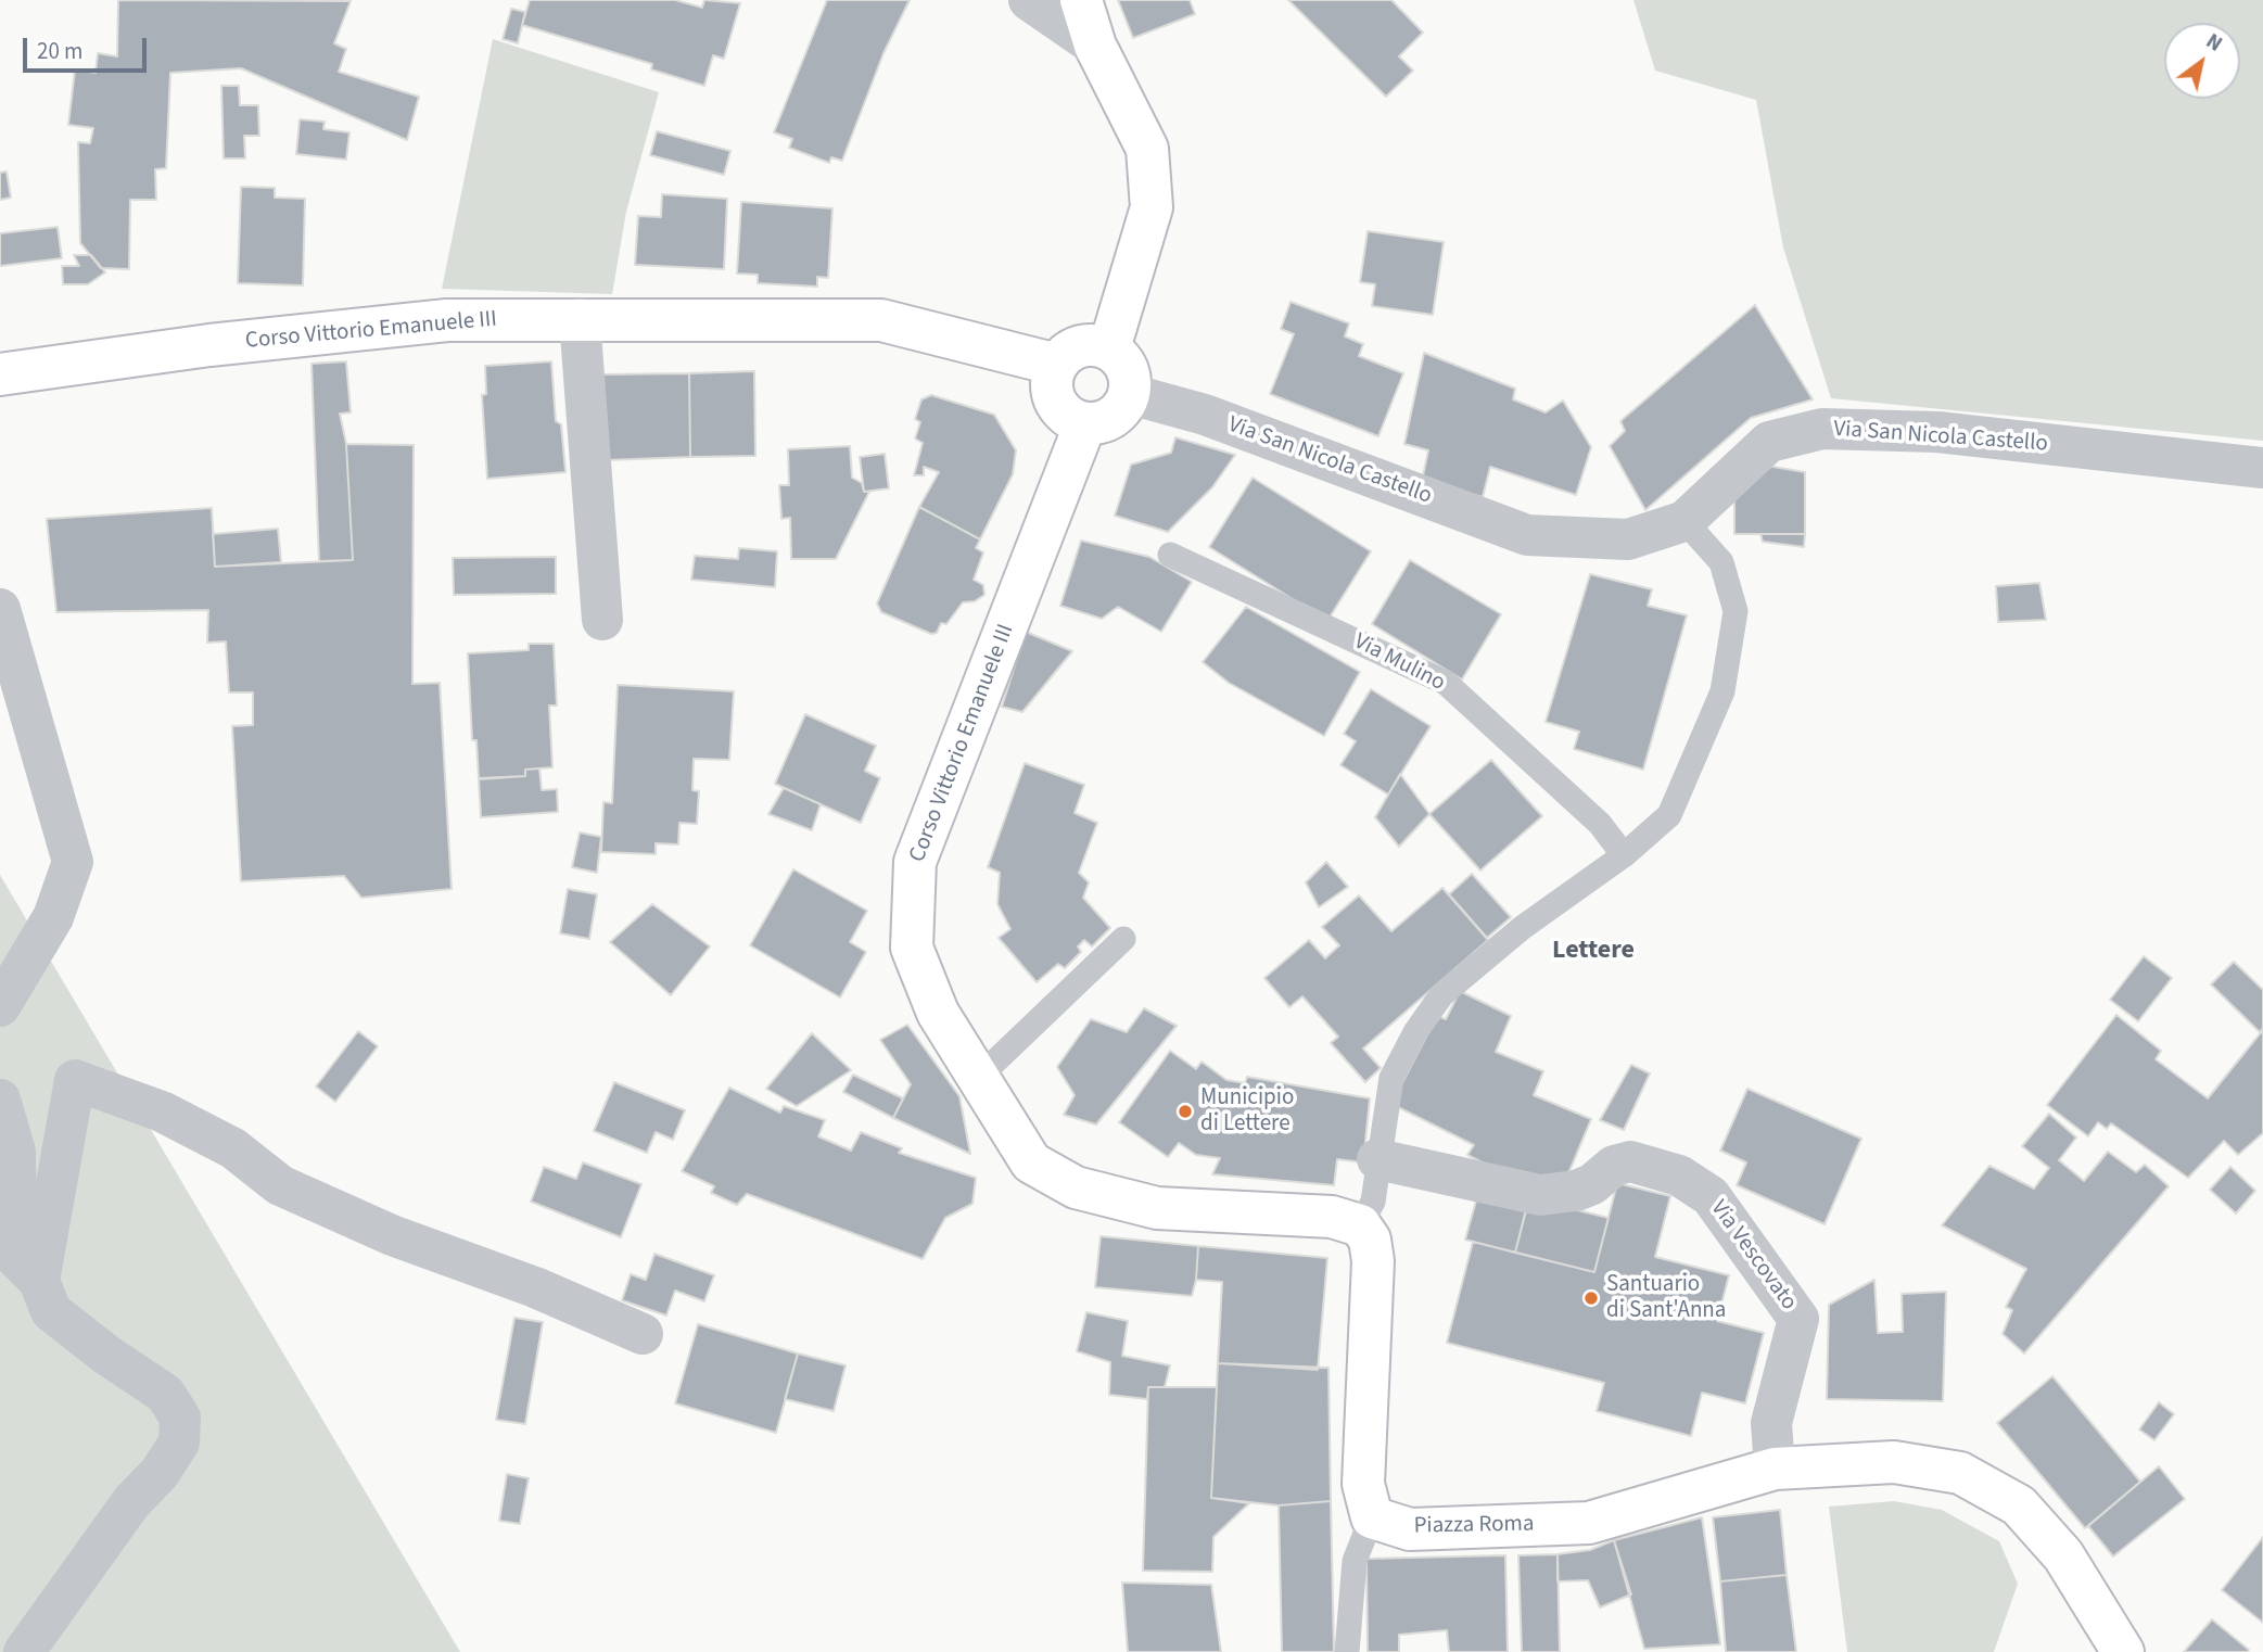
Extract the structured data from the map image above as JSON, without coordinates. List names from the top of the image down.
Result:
{
  "streets": {
    "street": [
      "Corso Vittorio Emanuele III",
      "Via San Nicola Castello",
      "Via Vescovato",
      "Piazza Roma"
    ],
    "lane": ["Via Mulino"]
  },
  "crossings": [
    ["Corso Vittorio Emanuele III", "Via San Nicola Castello"],
    ["Via Vescovato", "Piazza Roma"]
  ],
  "districts": ["Lettere"],
  "places": ["Municipio di Lettere", "Santuario di Sant'Anna"],
  "scale_bar": "20 m",
  "north": "top right"
}
